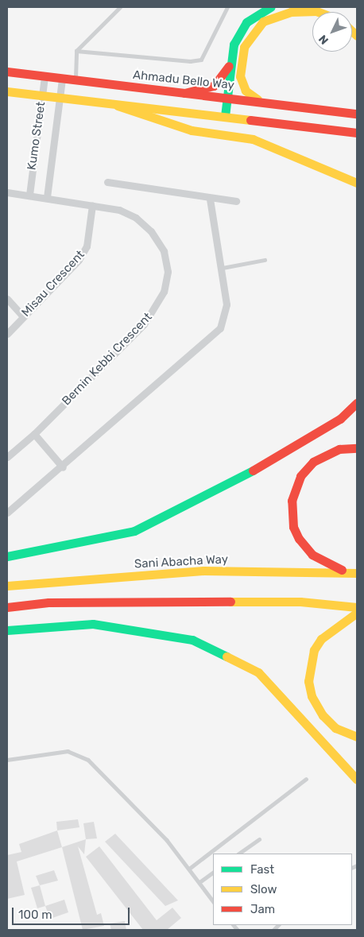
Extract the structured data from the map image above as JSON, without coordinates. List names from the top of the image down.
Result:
{
  "streets": {
    "main road": ["Ahmadu Bello Way", "Sani Abacha Way"],
    "street": ["Kumo Street", "Misau Crescent", "Bernin Kebbi Crescent"]
  },
  "crossings": [
    ["Ahmadu Bello Way", "Kumo Street"],
    ["Kumo Street", "Bernin Kebbi Crescent"],
    ["Misau Crescent", "Bernin Kebbi Crescent"]
  ],
  "legend": ["Fast", "Slow", "Jam"],
  "scale_bar": "100 m",
  "north": "bottom left"
}
